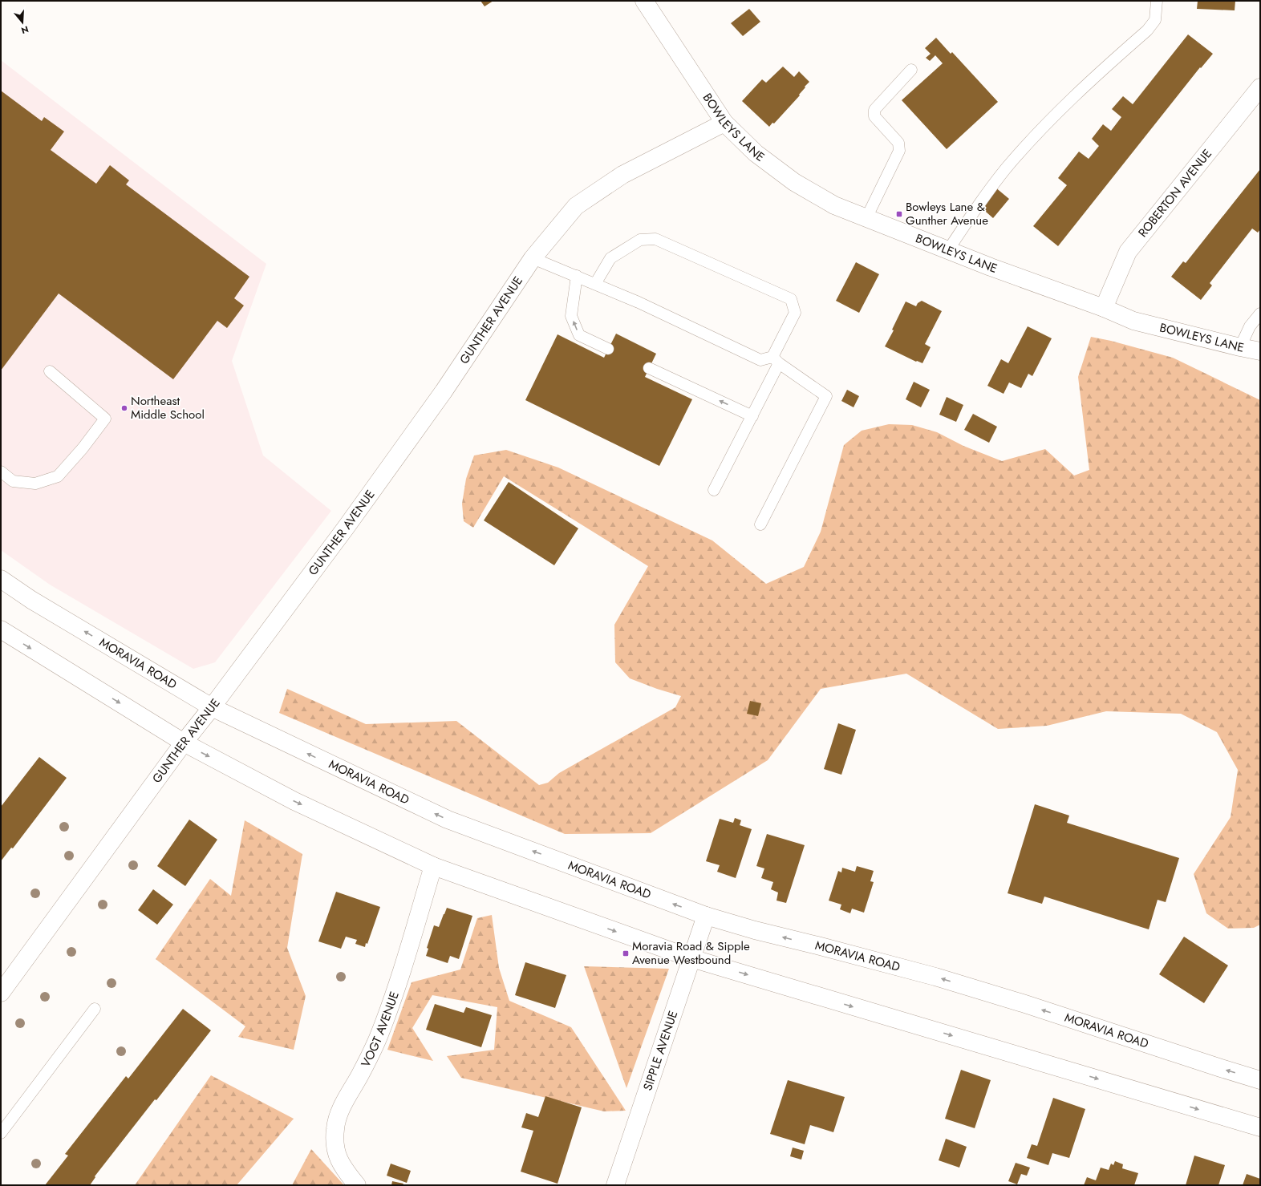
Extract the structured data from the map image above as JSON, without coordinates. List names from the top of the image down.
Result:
{
  "streets": {
    "street": [
      "BOWLEYS LANE",
      "ROBERTON AVENUE",
      "GUNTHER AVENUE",
      "MORAVIA ROAD",
      "VOGT AVENUE",
      "SIPPLE AVENUE"
    ]
  },
  "crossings": [
    ["BOWLEYS LANE", "ROBERTON AVENUE"],
    ["BOWLEYS LANE", "GUNTHER AVENUE"],
    ["GUNTHER AVENUE", "MORAVIA ROAD"],
    ["MORAVIA ROAD", "SIPPLE AVENUE"]
  ],
  "places": {
    "transit": ["Bowleys Lane & Gunther Avenue", "Moravia Road & Sipple Avenue Westbound"],
    "other": ["Northeast Middle School"]
  },
  "north": "bottom"
}
